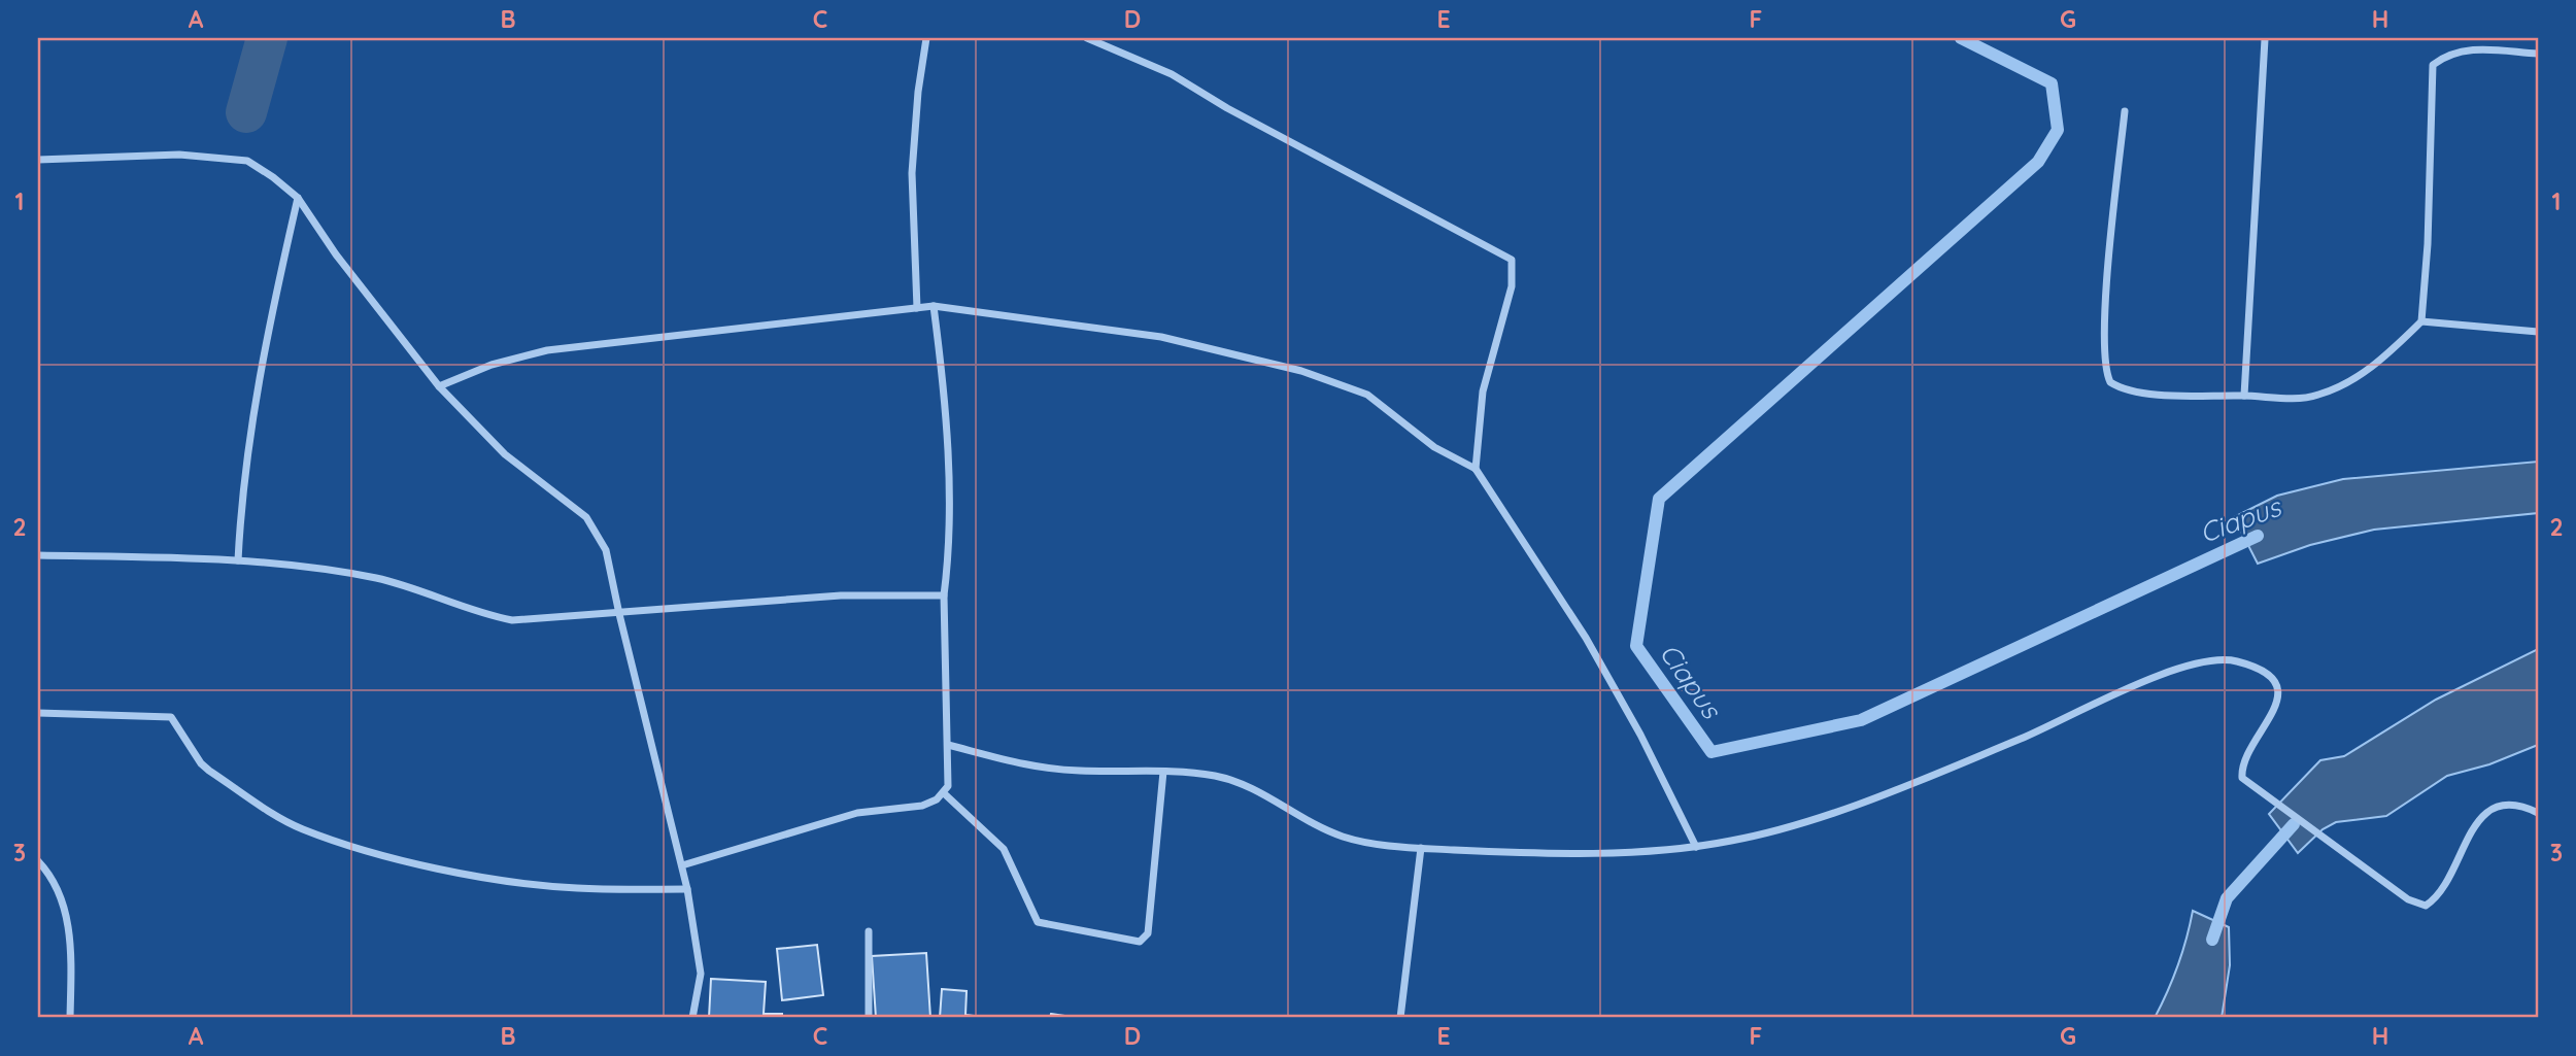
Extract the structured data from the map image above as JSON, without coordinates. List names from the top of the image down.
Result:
{
  "water": ["Ciapus"],
  "grid": {
    "columns": [
      "A",
      "B",
      "C",
      "D",
      "E",
      "F",
      "G",
      "H"
    ],
    "rows": ["1", "2", "3"]
  }
}
